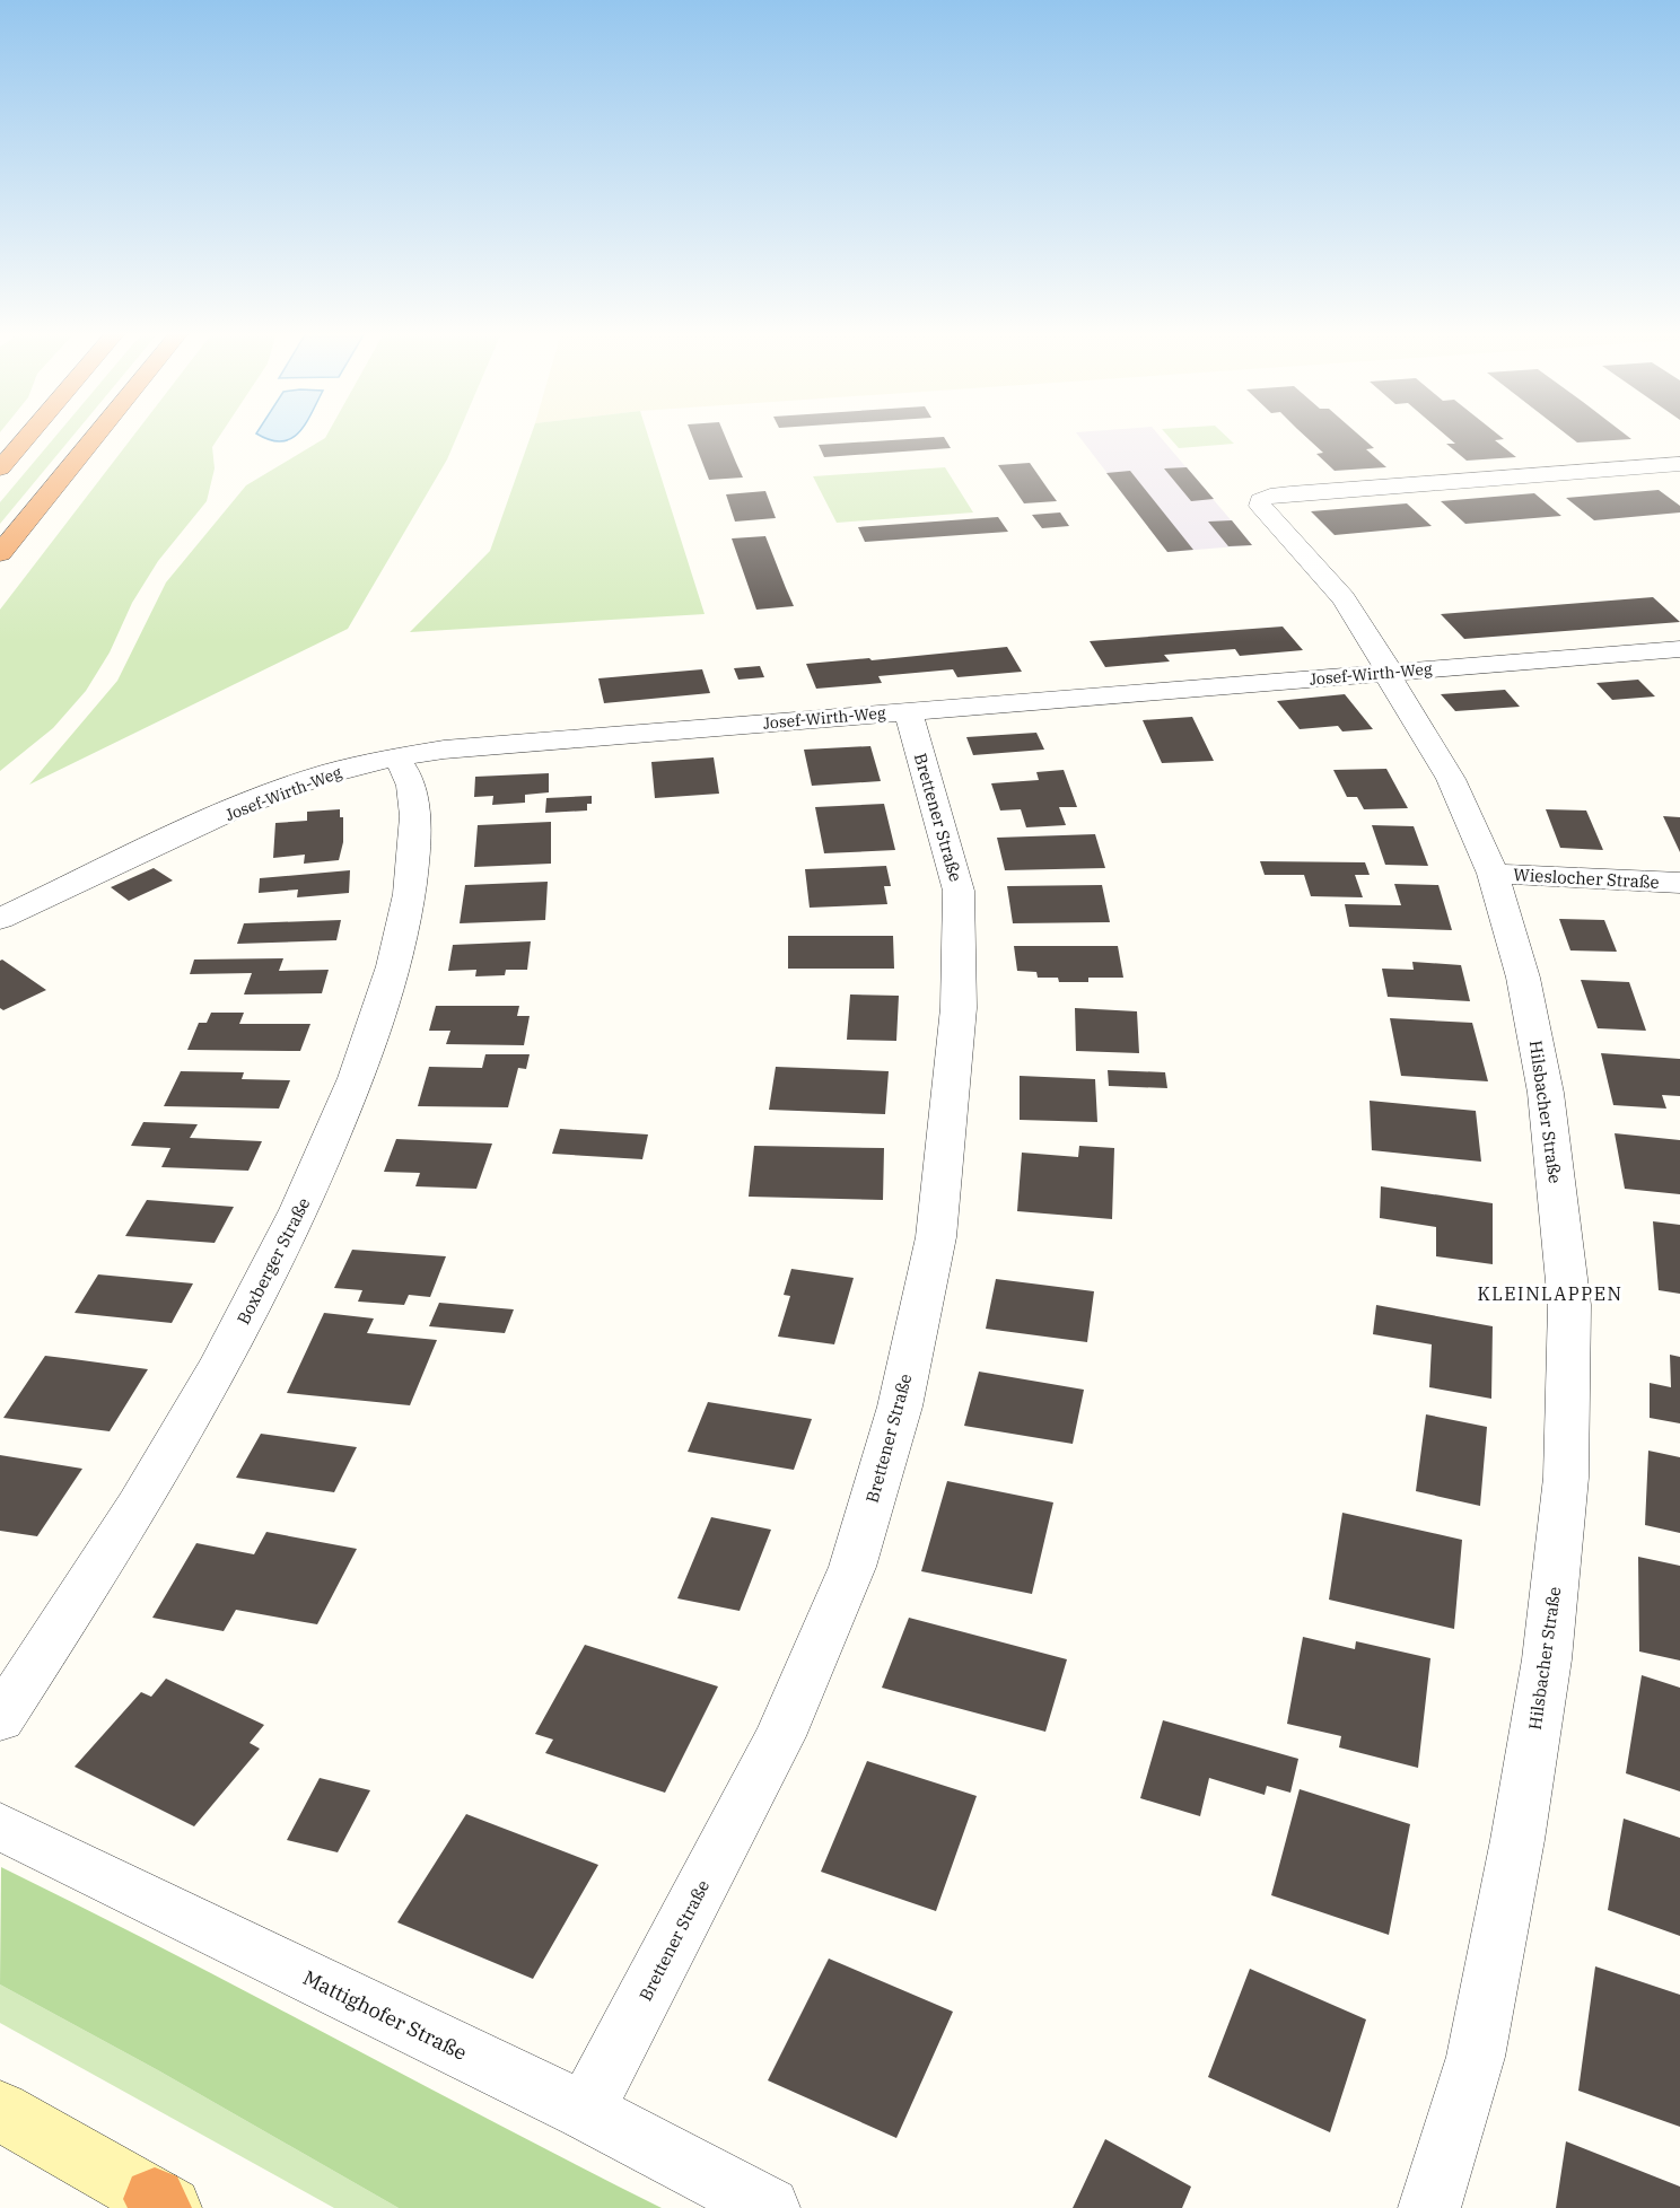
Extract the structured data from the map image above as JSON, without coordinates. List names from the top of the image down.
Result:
{
  "streets": {
    "street": [
      "Josef-Wirth-Weg",
      "Brettener Straße",
      "Wieslocher Straße",
      "Hilsbacher Straße",
      "Boxberger Straße",
      "Mattighofer Straße"
    ]
  },
  "crossings": [
    ["Josef-Wirth-Weg", "Brettener Straße"],
    ["Josef-Wirth-Weg", "Hilsbacher Straße"],
    ["Josef-Wirth-Weg", "Boxberger Straße"],
    ["Brettener Straße", "Mattighofer Straße"],
    ["Wieslocher Straße", "Hilsbacher Straße"]
  ],
  "districts": ["KLEINLAPPEN"]
}
